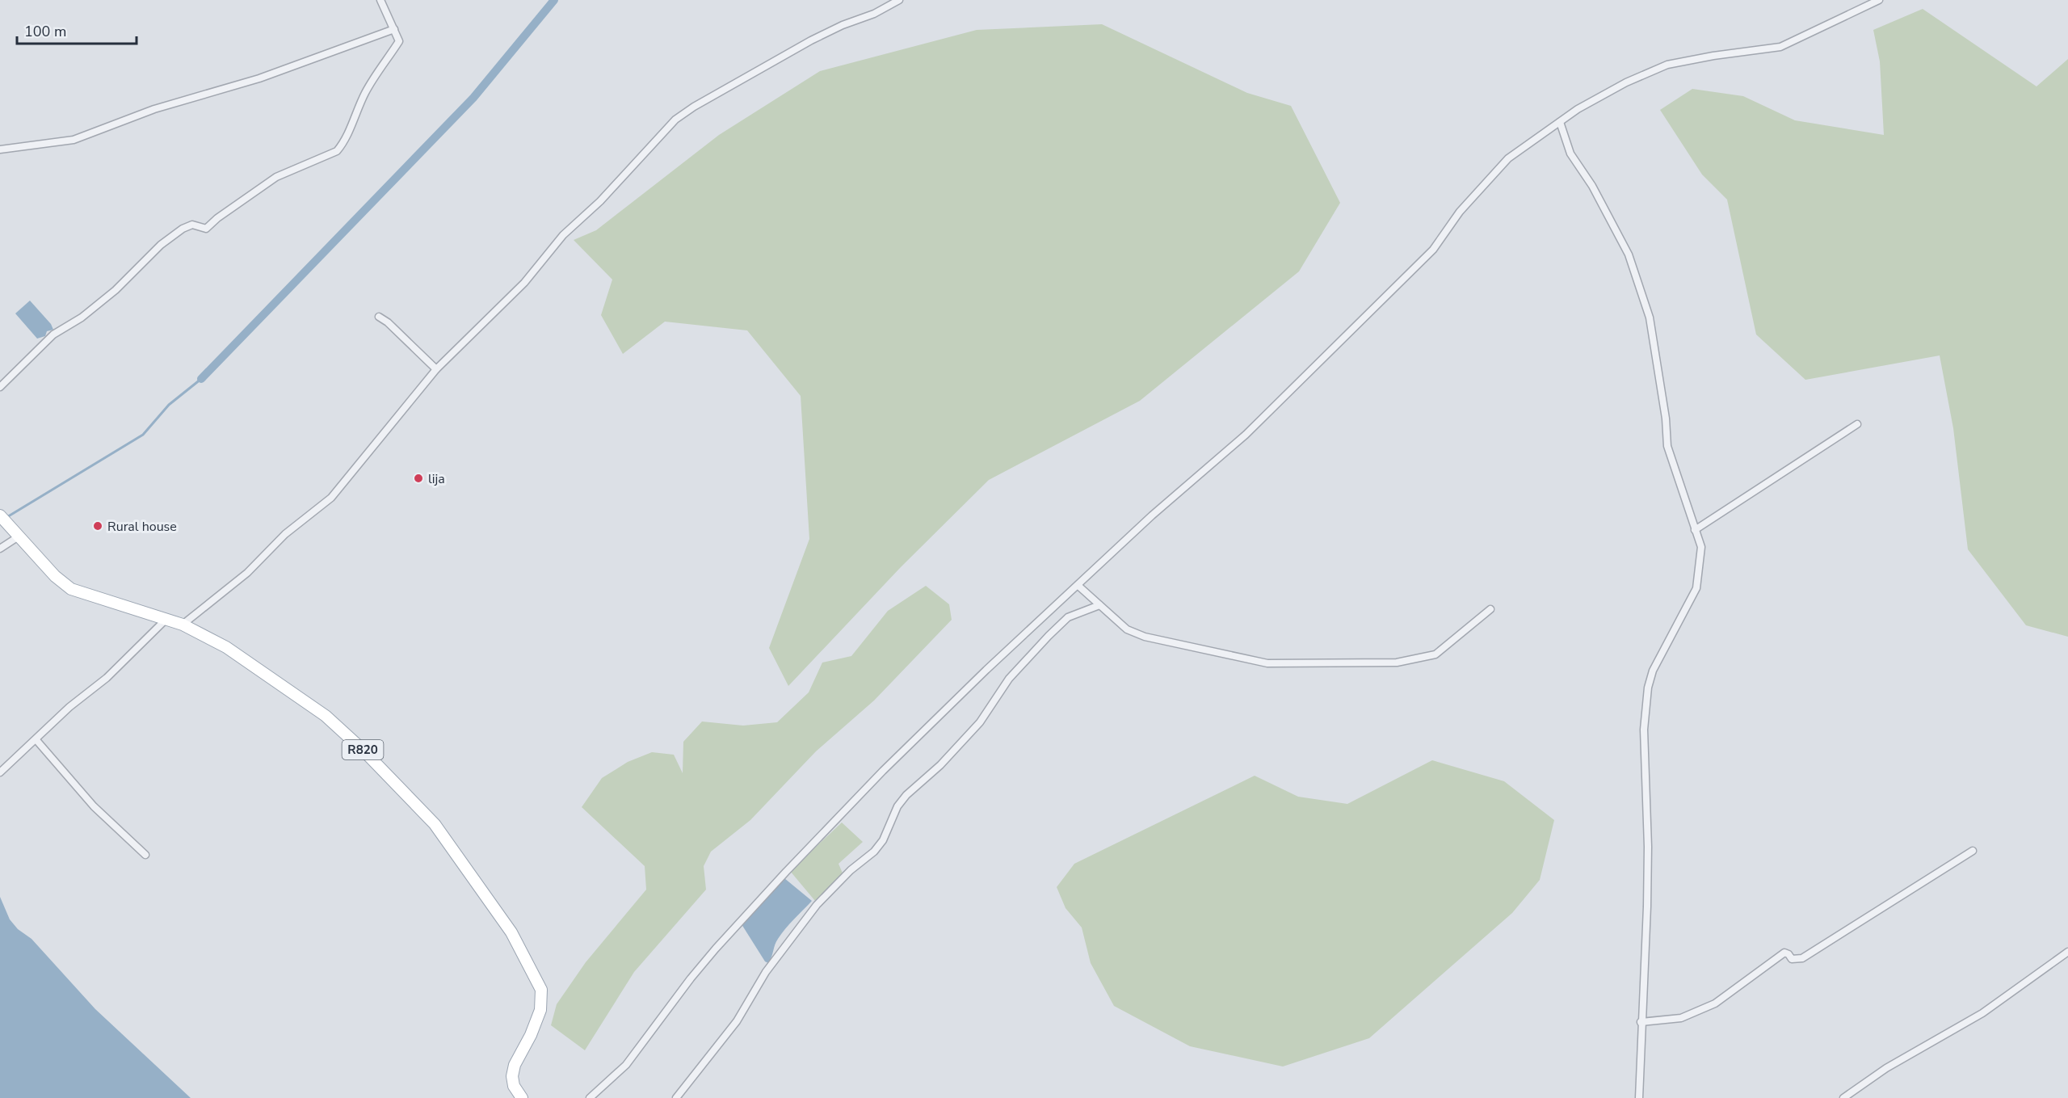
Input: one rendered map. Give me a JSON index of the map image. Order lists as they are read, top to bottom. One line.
{"streets":{"main road":["R820"]},"places":["lija","Rural house"],"scale_bar":"100 m"}
